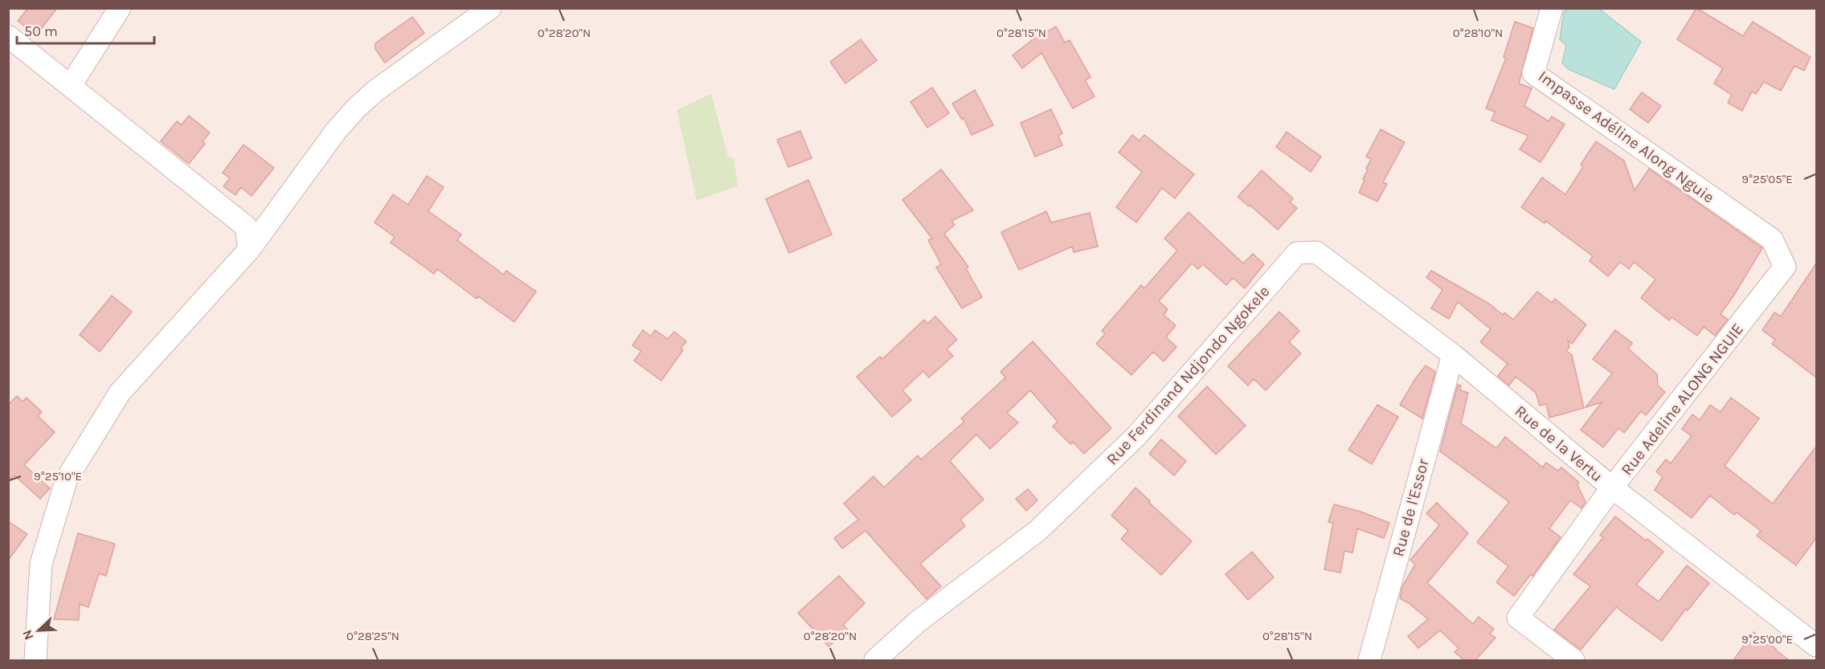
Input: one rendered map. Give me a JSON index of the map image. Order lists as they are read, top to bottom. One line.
{"streets":{"street":["Impasse Adéline Along Nguie","Rue Ferdinand Ndjondo Ngokele","Rue Adeline ALONG NGUIE","Rue de la Vertu","Rue de l'Essor"]},"crossings":[["Impasse Adéline Along Nguie","Rue Adeline ALONG NGUIE"],["Rue Ferdinand Ndjondo Ngokele","Rue de la Vertu"],["Rue Adeline ALONG NGUIE","Rue de la Vertu"],["Rue de la Vertu","Rue de l'Essor"]],"scale_bar":"50 m","north":"bottom left","coordinates":["0°28'20\"N","0°28'15\"N","0°28'10\"N","9°25'05\"E","9°25'10\"E","0°28'25\"N","9°25'00\"E"]}
